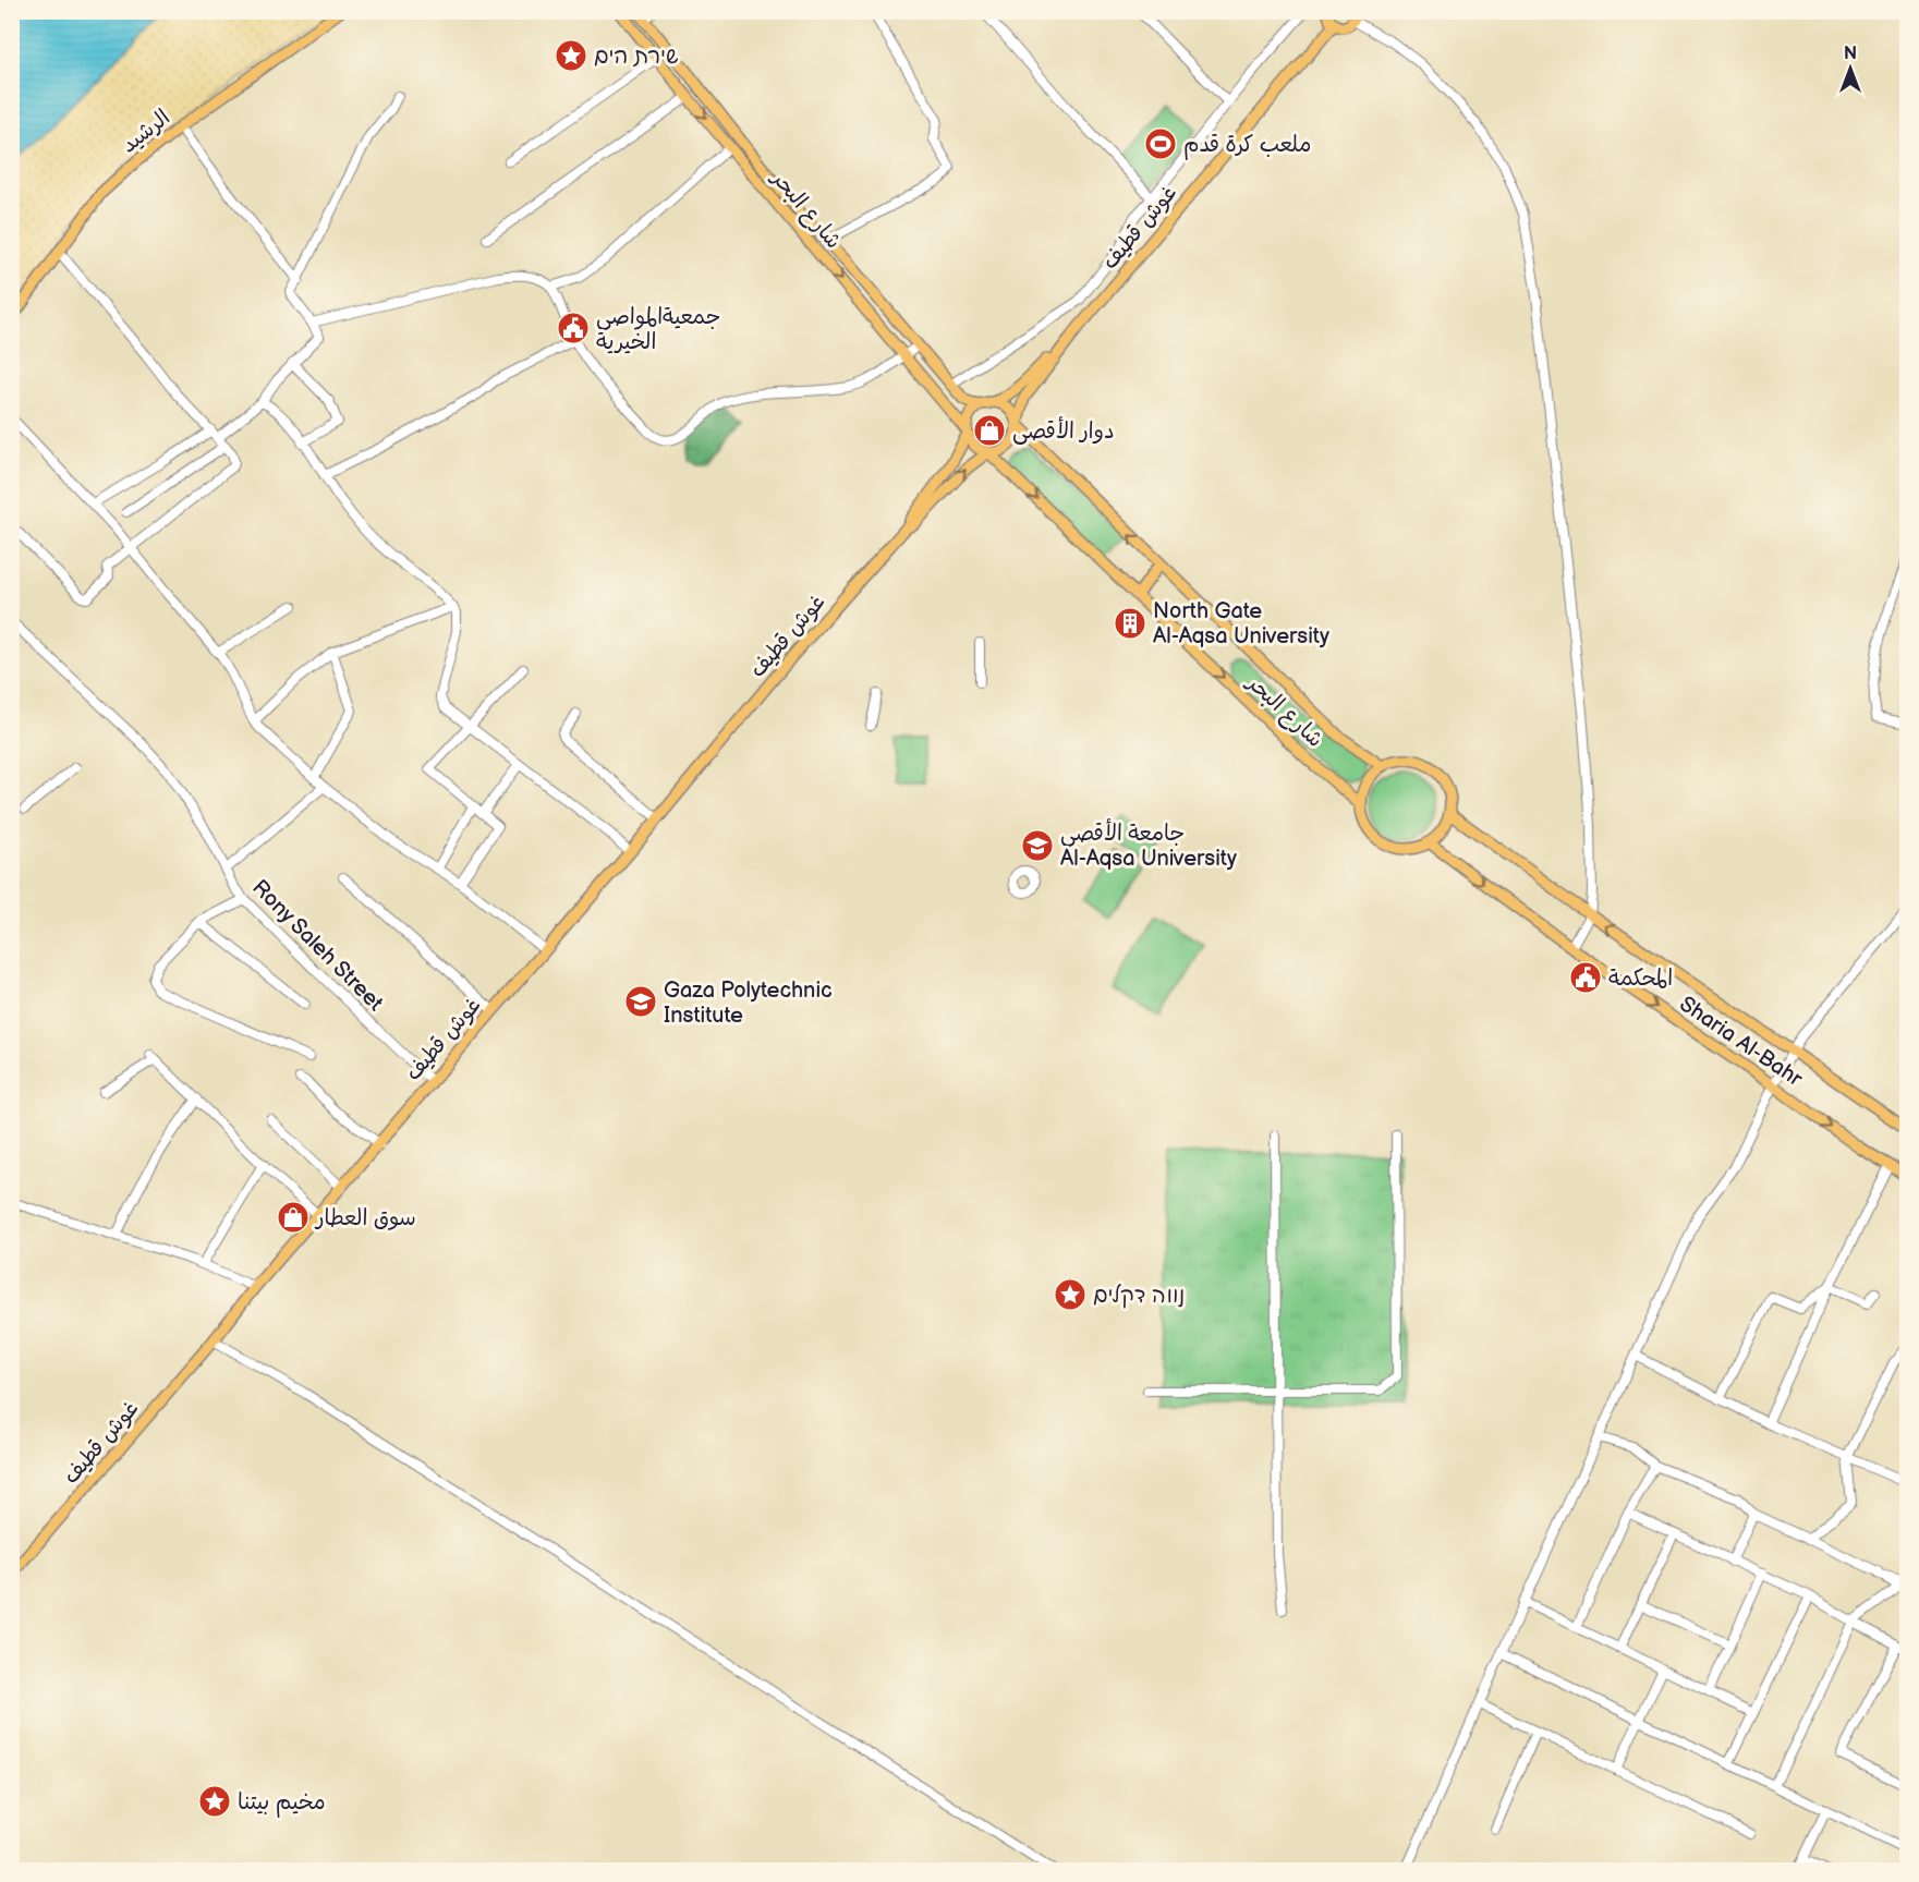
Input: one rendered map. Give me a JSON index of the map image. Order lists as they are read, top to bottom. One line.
{"streets":{"main road":["الرشيد","شارع البحر","غوش قطيف","Sharia Al-Bahr"],"street":["Rony Saleh Street"]},"crossings":[["شارع البحر","غوش قطيف"],["شارع البحر","Sharia Al-Bahr"],["غوش قطيف","Rony Saleh Street"]],"places":{"place":["שירת הים","נווה דקלים","مخيم بيتنا"],"sports":["ملعب كرة قدم"],"public building":["جمعيةالمواصي الخيرية","المحكمة"],"shop":["دوار الأقصى","سوق العطار"],"building":["North Gate Al-Aqsa University"],"school or university":["جامعة الأقصى Al-Aqsa University","Gaza Polytechnic Institute"]},"north":"top"}
